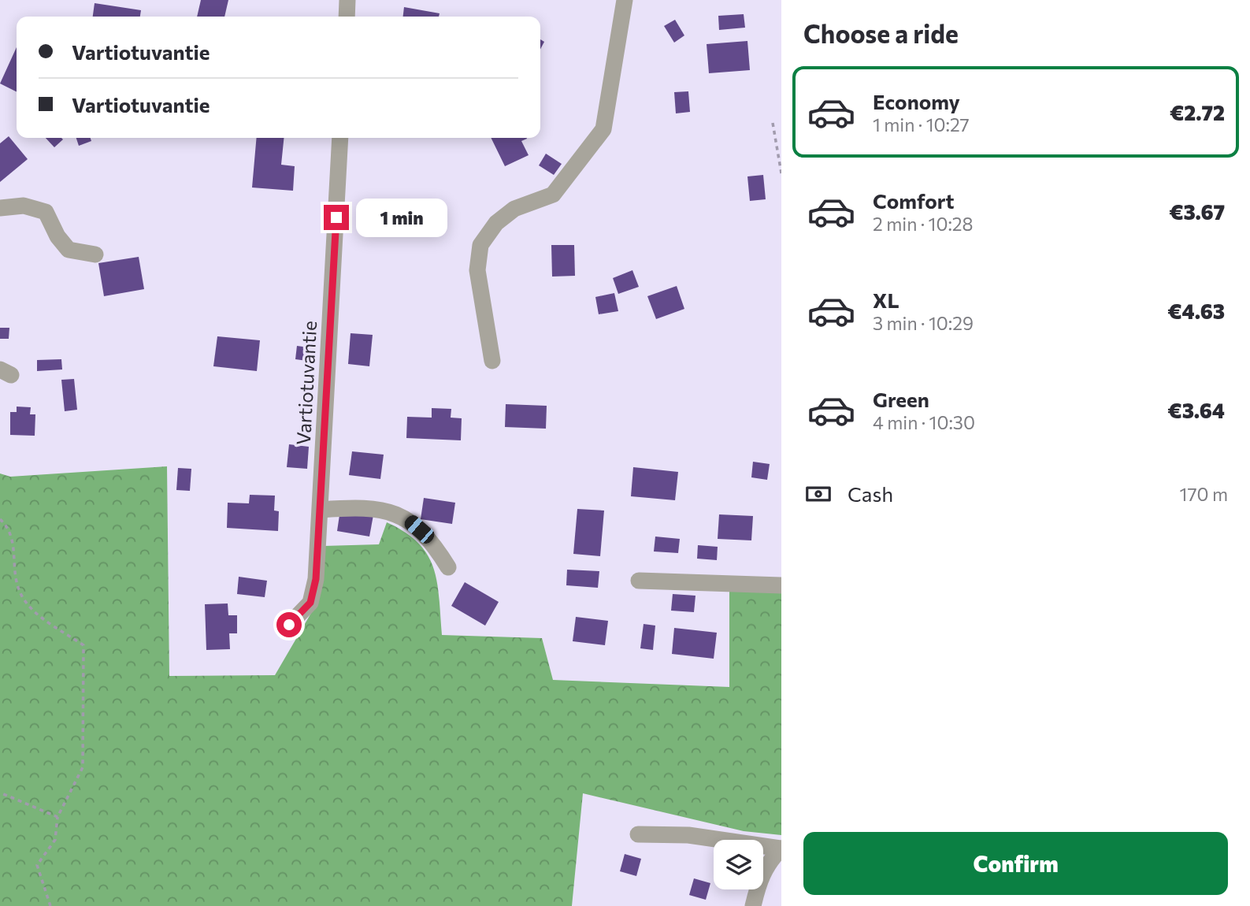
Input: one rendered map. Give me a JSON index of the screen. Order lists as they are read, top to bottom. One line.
{"streets":{"street":["Vartiotuvantie"]},"page":{"heading":"Choose a ride","banner":["Vartiotuvantie","Vartiotuvantie"],"list":[{"name":"Economy","note":"1 min · 10:27","value":"€2.72"},{"name":"Comfort","note":"2 min · 10:28","value":"€3.67"},{"name":"XL","note":"3 min · 10:29","value":"€4.63"},{"name":"Green","note":"4 min · 10:30","value":"€3.64"}],"bubble":"1 min","pay":["Cash","170 m"],"buttons":"Confirm"}}
